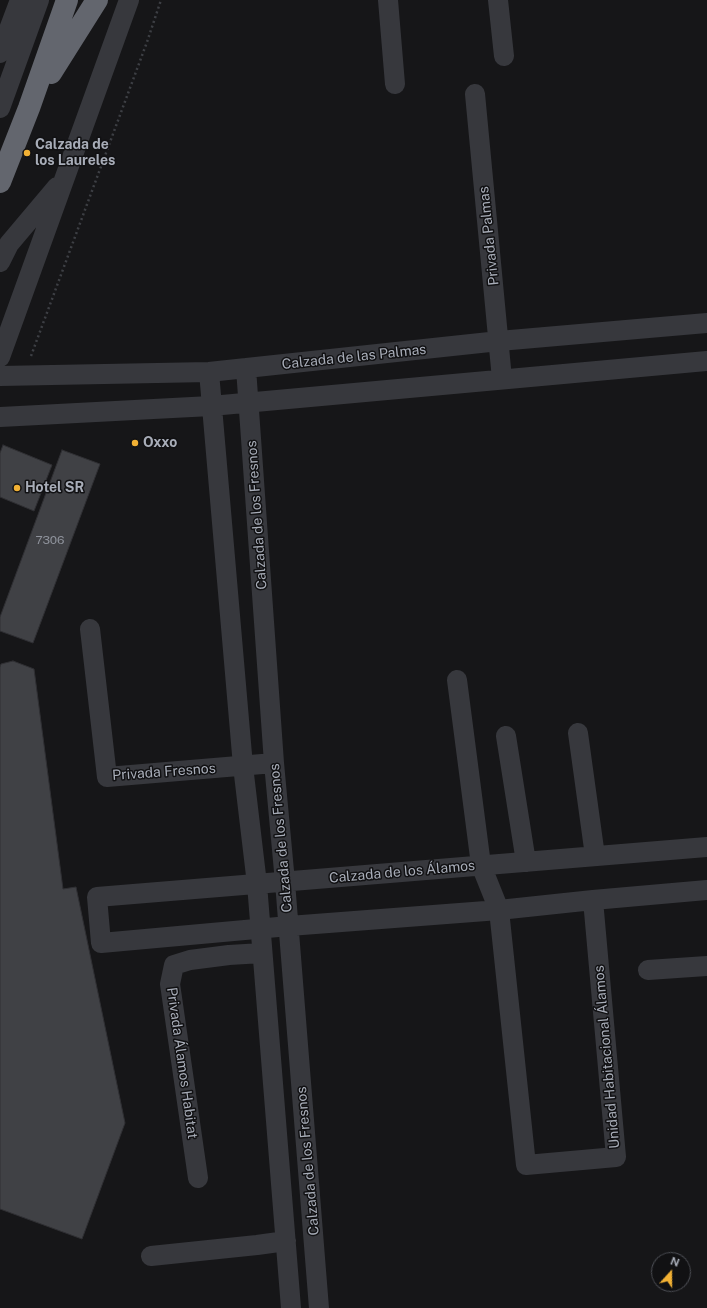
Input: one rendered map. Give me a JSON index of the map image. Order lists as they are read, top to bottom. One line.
{"streets":{"street":["Privada Palmas","Calzada de las Palmas","Calzada de los Fresnos","Privada Fresnos","Calzada de los Álamos","Unidad Habitacional Álamos","Privada Álamos Habitat"]},"crossings":[["Privada Palmas","Calzada de las Palmas"],["Calzada de las Palmas","Calzada de los Fresnos"],["Calzada de los Fresnos","Privada Fresnos"],["Calzada de los Fresnos","Calzada de los Álamos"],["Calzada de los Fresnos","Privada Álamos Habitat"]],"places":["Calzada de los Laureles","Oxxo","Hotel SR"],"house_numbers":["7306"],"north":"top"}
